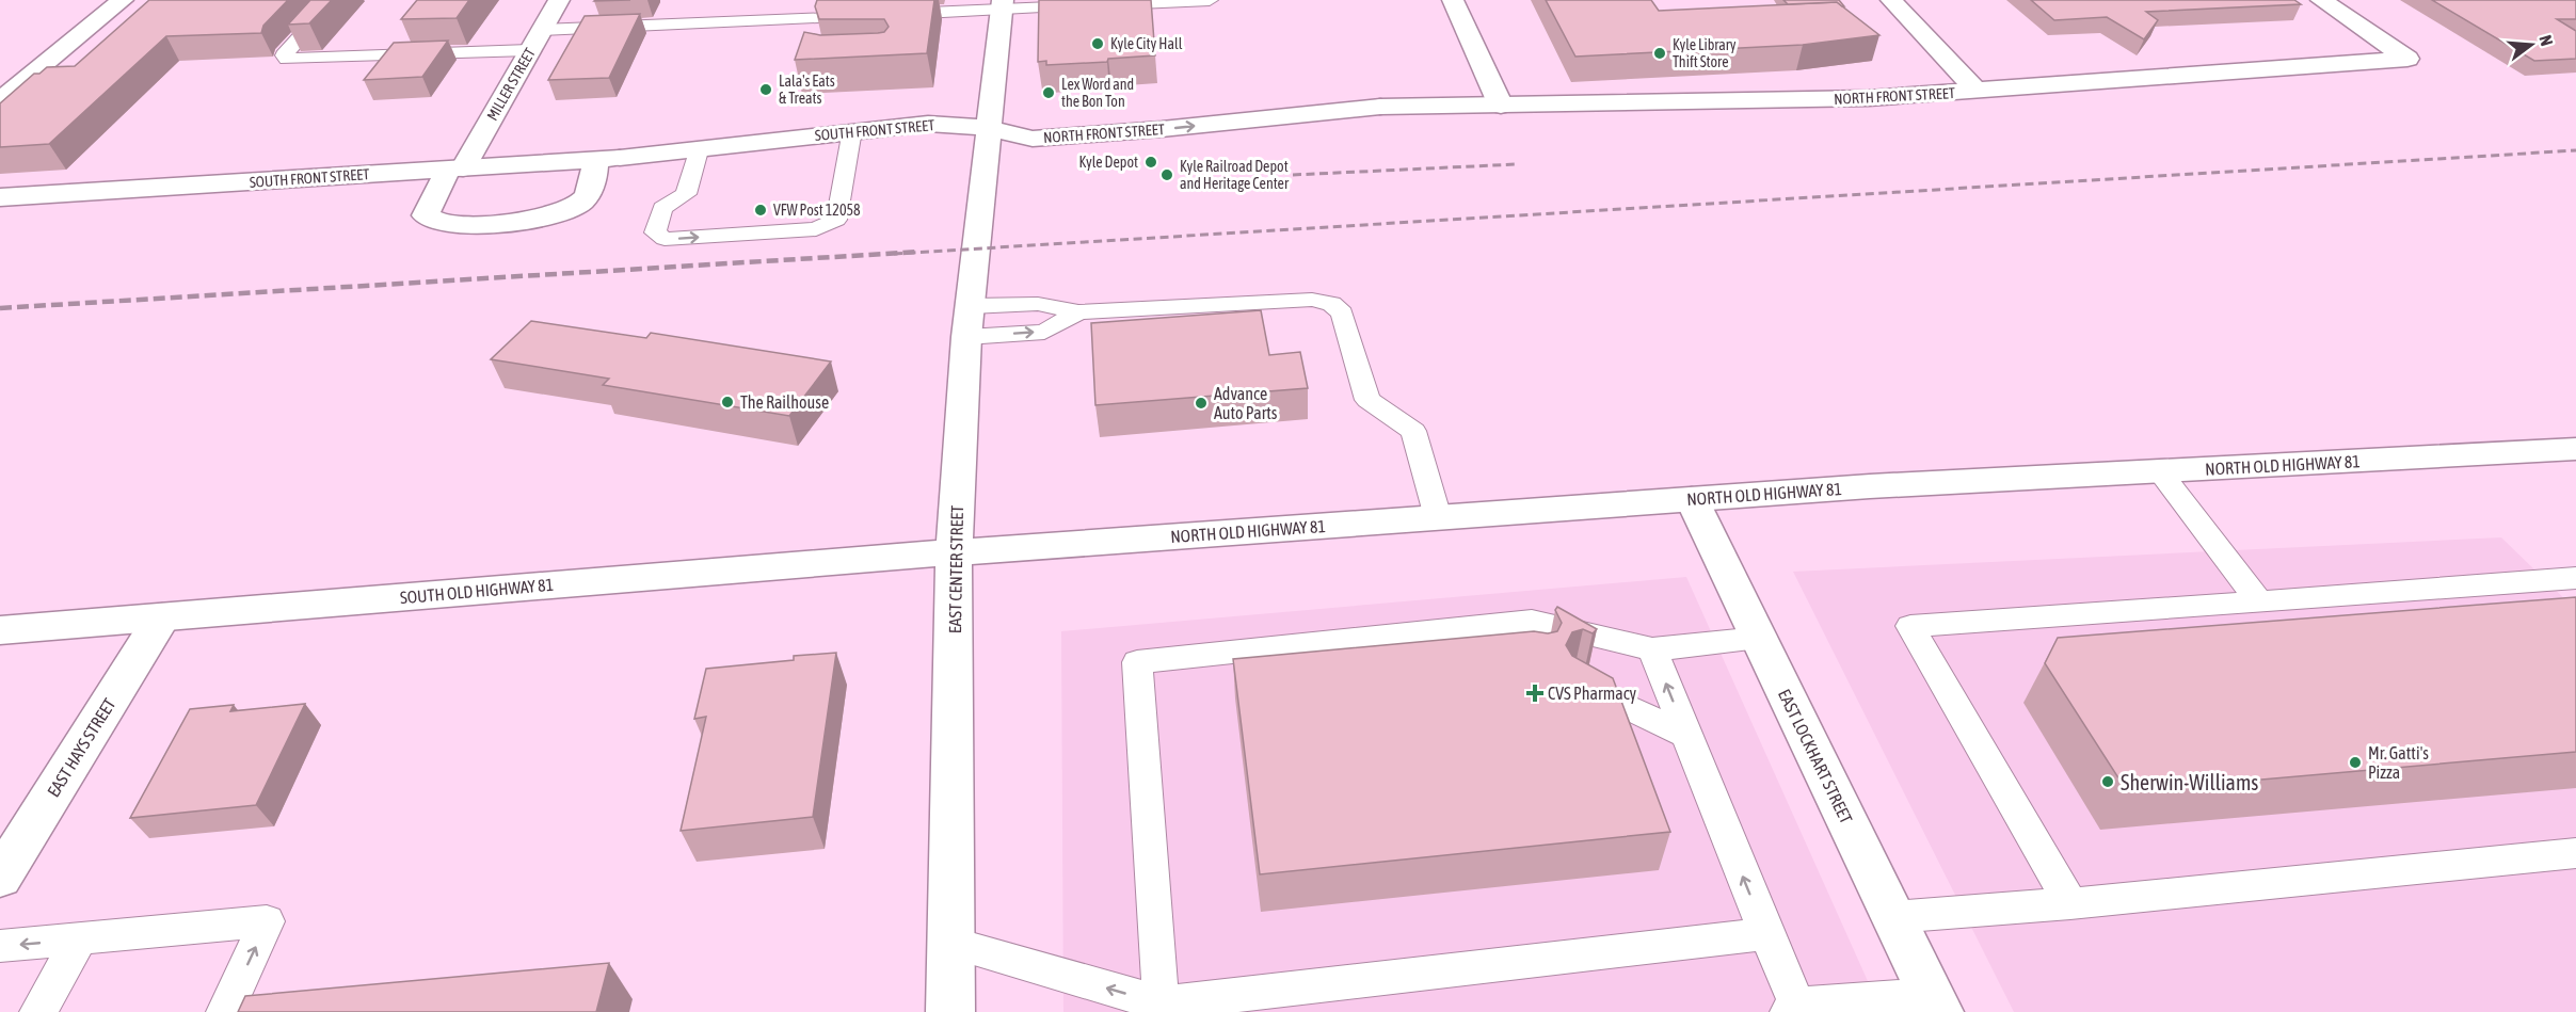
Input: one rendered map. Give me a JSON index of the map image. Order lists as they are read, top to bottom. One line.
{"streets":{"street":["MILLER STREET","NORTH FRONT STREET","SOUTH FRONT STREET","NORTH OLD HIGHWAY 81","EAST CENTER STREET","SOUTH OLD HIGHWAY 81","EAST HAYS STREET","EAST LOCKHART STREET"]},"crossings":[["MILLER STREET","SOUTH FRONT STREET"],["NORTH FRONT STREET","SOUTH FRONT STREET"],["NORTH FRONT STREET","EAST CENTER STREET"],["SOUTH FRONT STREET","EAST CENTER STREET"],["NORTH OLD HIGHWAY 81","EAST CENTER STREET"],["NORTH OLD HIGHWAY 81","SOUTH OLD HIGHWAY 81"],["NORTH OLD HIGHWAY 81","EAST LOCKHART STREET"],["EAST CENTER STREET","SOUTH OLD HIGHWAY 81"],["SOUTH OLD HIGHWAY 81","EAST HAYS STREET"]],"places":{"other":["Kyle City Hall","Kyle Library Thift Store","Lala's Eats & Treats","Lex Word and the Bon Ton","Kyle Depot","Kyle Railroad Depot and Heritage Center","VFW Post 12058","The Railhouse","Advance Auto Parts","Mr. Gatti's Pizza","Sherwin-Williams"],"health":["CVS Pharmacy"]},"north":"right"}
